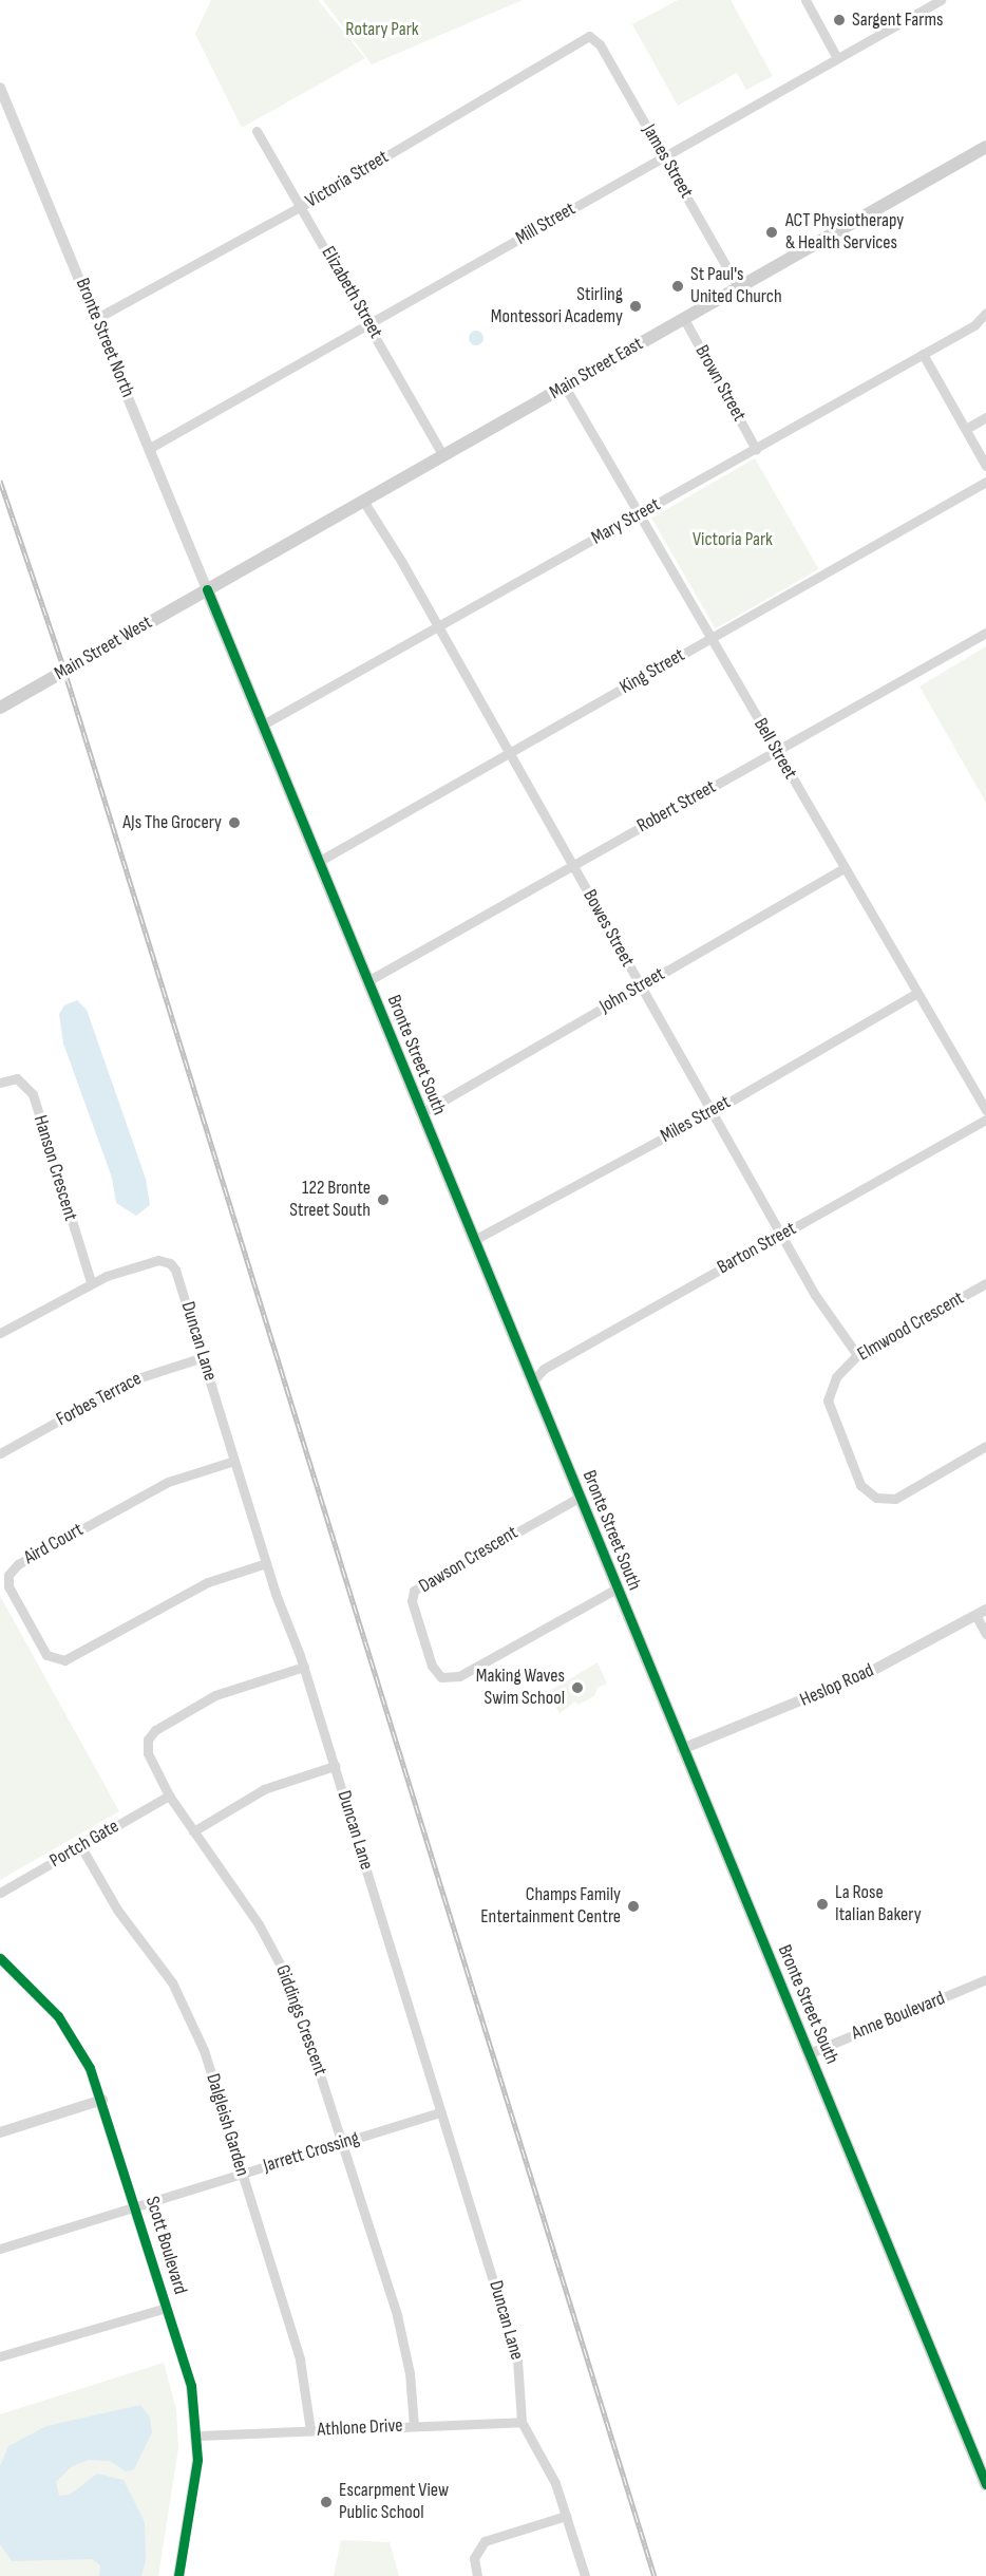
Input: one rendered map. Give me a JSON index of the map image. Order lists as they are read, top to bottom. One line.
{"streets":{"main road":["Main Street East","Main Street West","Bronte Street South"],"street":["James Street","Victoria Street","Mill Street","Elizabeth Street","Bronte Street North","Brown Street","Mary Street","King Street","Bell Street","Robert Street","Bowes Street","John Street","Miles Street","Hanson Crescent","Barton Street","Elmwood Crescent","Duncan Lane","Forbes Terrace","Aird Court","Dawson Crescent","Heslop Road","Portch Gate","Anne Boulevard","Giddings Crescent","Dalgleish Garden","Jarrett Crossing","Scott Boulevard","Athlone Drive"]},"crossings":[["James Street","Victoria Street"],["James Street","Mill Street"],["James Street","Main Street East"],["Victoria Street","Elizabeth Street"],["Victoria Street","Bronte Street North"],["Mill Street","Elizabeth Street"],["Mill Street","Bronte Street North"],["Elizabeth Street","Main Street East"],["Bronte Street North","Main Street East"],["Bronte Street North","Main Street West"],["Bronte Street North","Bronte Street South"],["Main Street East","Brown Street"],["Main Street East","Main Street West"],["Main Street East","Bell Street"],["Main Street East","Bowes Street"],["Main Street East","Bronte Street South"],["Brown Street","Mary Street"],["Mary Street","Bell Street"],["Mary Street","Bowes Street"],["Mary Street","Bronte Street South"],["Main Street West","Bronte Street South"],["King Street","Bell Street"],["King Street","Bowes Street"],["King Street","Bronte Street South"],["Bell Street","Robert Street"],["Bell Street","John Street"],["Bell Street","Miles Street"],["Robert Street","Bowes Street"],["Robert Street","Bronte Street South"],["Bowes Street","John Street"],["Bowes Street","Miles Street"],["Bowes Street","Barton Street"],["Bowes Street","Elmwood Crescent"],["John Street","Bronte Street South"],["Bronte Street South","Miles Street"],["Bronte Street South","Barton Street"],["Bronte Street South","Dawson Crescent"],["Bronte Street South","Heslop Road"],["Bronte Street South","Anne Boulevard"],["Hanson Crescent","Duncan Lane"],["Duncan Lane","Forbes Terrace"],["Duncan Lane","Aird Court"],["Duncan Lane","Giddings Crescent"],["Duncan Lane","Jarrett Crossing"],["Duncan Lane","Athlone Drive"],["Portch Gate","Giddings Crescent"],["Portch Gate","Dalgleish Garden"],["Giddings Crescent","Jarrett Crossing"],["Giddings Crescent","Athlone Drive"],["Dalgleish Garden","Jarrett Crossing"],["Dalgleish Garden","Athlone Drive"],["Jarrett Crossing","Scott Boulevard"],["Scott Boulevard","Athlone Drive"]],"parks":["Rotary Park","Victoria Park"],"places":["Sargent Farms","ACT Physiotherapy & Health Services","St Paul's United Church","Stirling Montessori Academy","AJs The Grocery","122 Bronte Street South","Making Waves Swim School","La Rose Italian Bakery","Champs Family Entertainment Centre","Escarpment View Public School"]}
